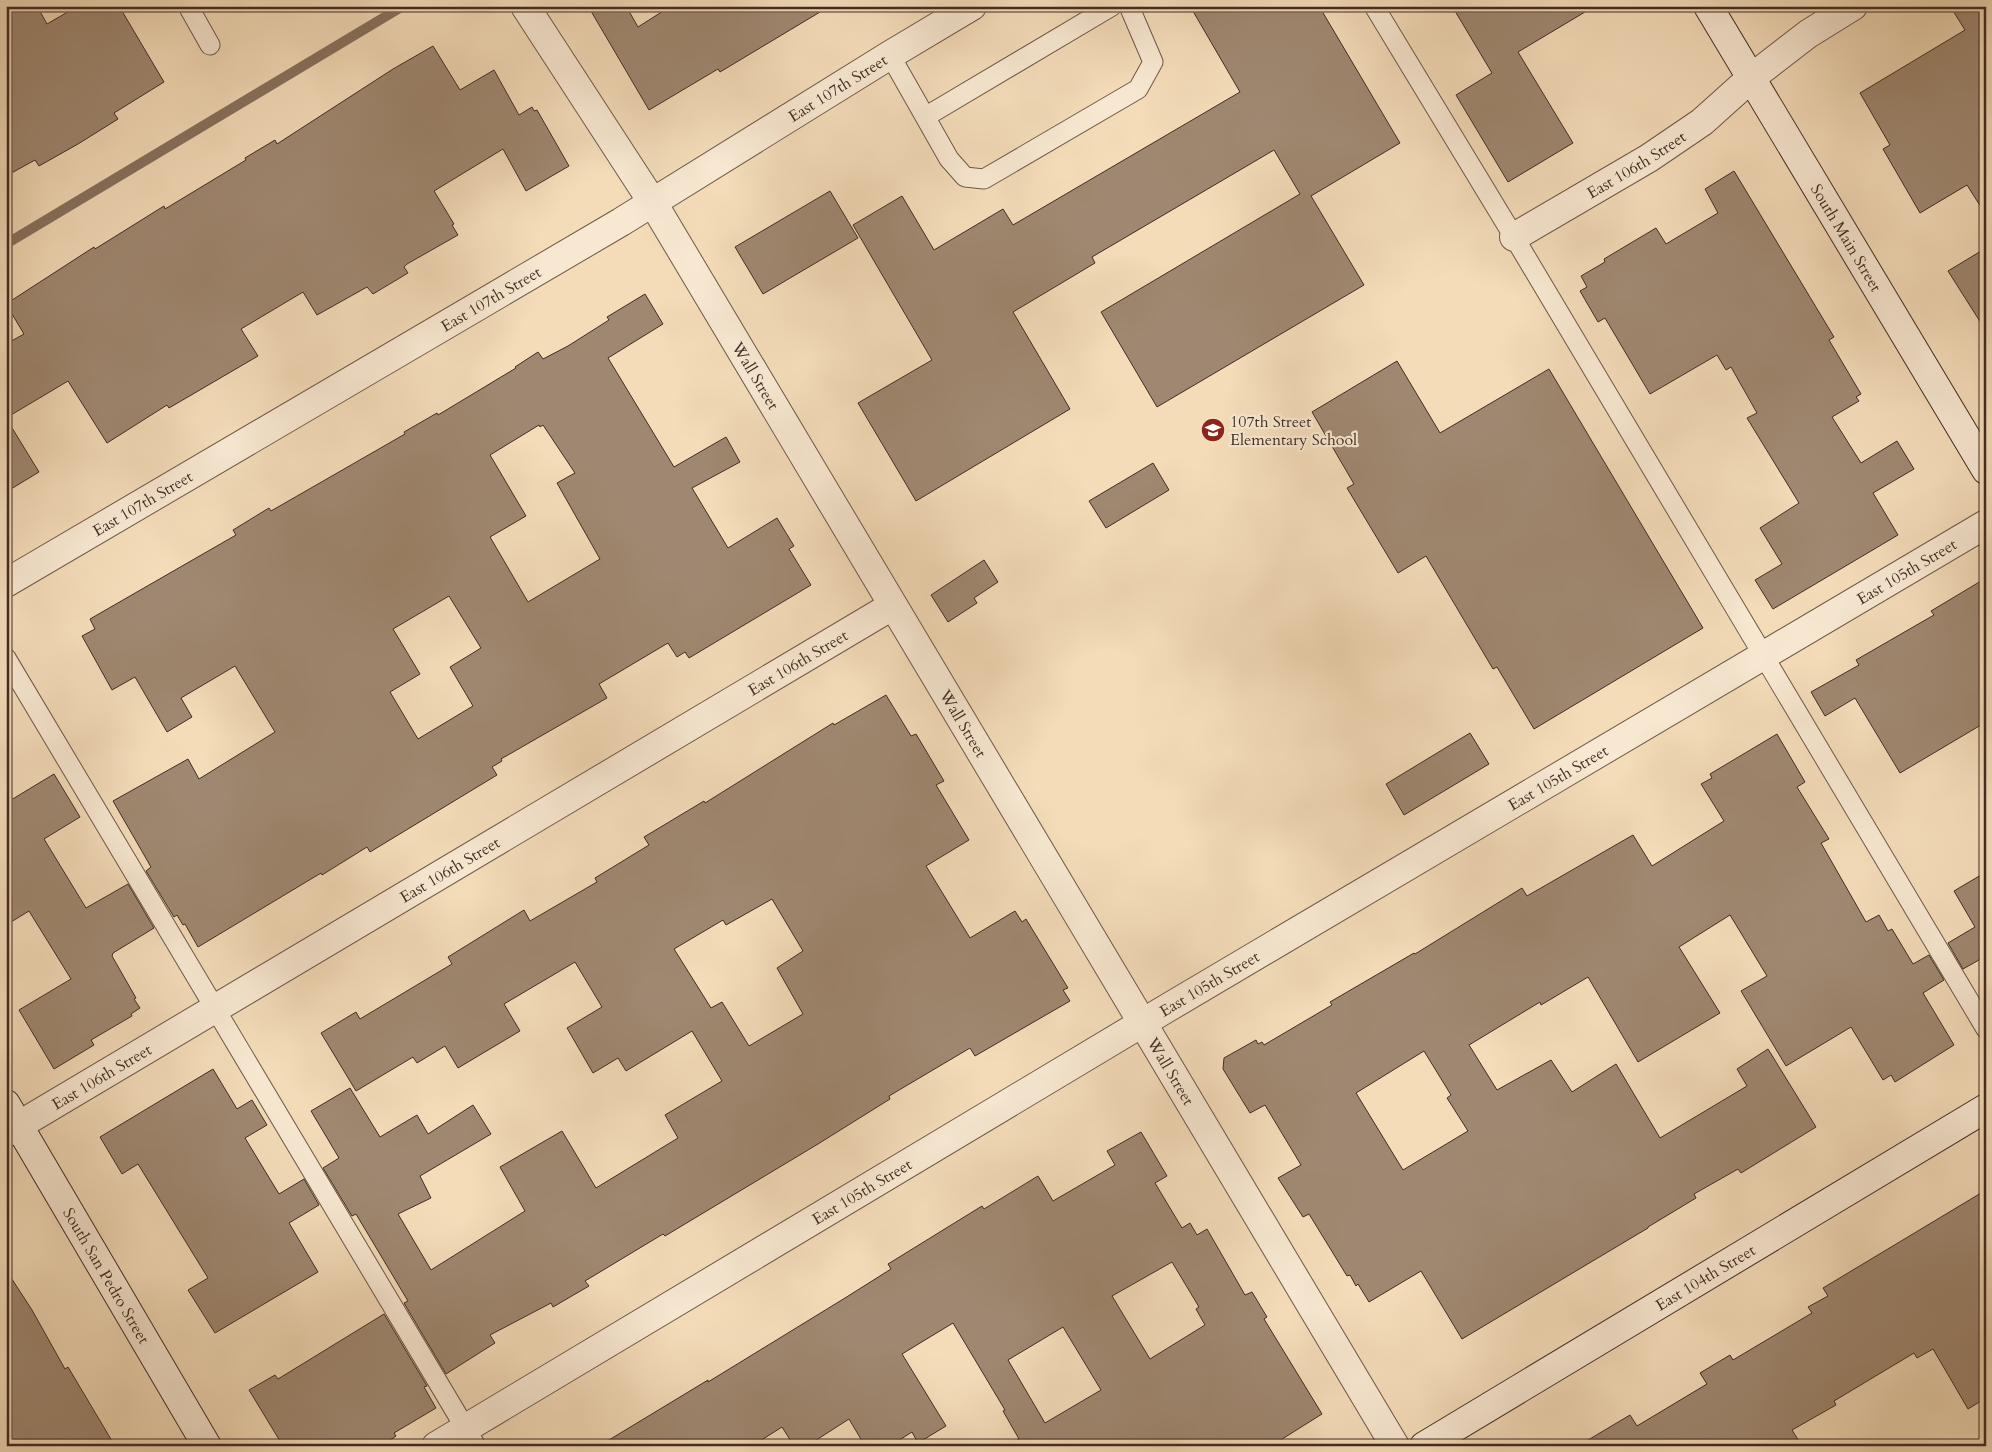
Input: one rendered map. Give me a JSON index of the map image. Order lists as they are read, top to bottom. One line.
{"streets":{"street":["East 107th Street","East 106th Street","South Main Street","Wall Street","East 105th Street","South San Pedro Street","East 104th Street"]},"crossings":[["East 107th Street","Wall Street"],["East 106th Street","South Main Street"],["East 106th Street","Wall Street"],["East 106th Street","South San Pedro Street"],["Wall Street","East 105th Street"]],"places":{"school or university":["107th Street Elementary School"]}}
